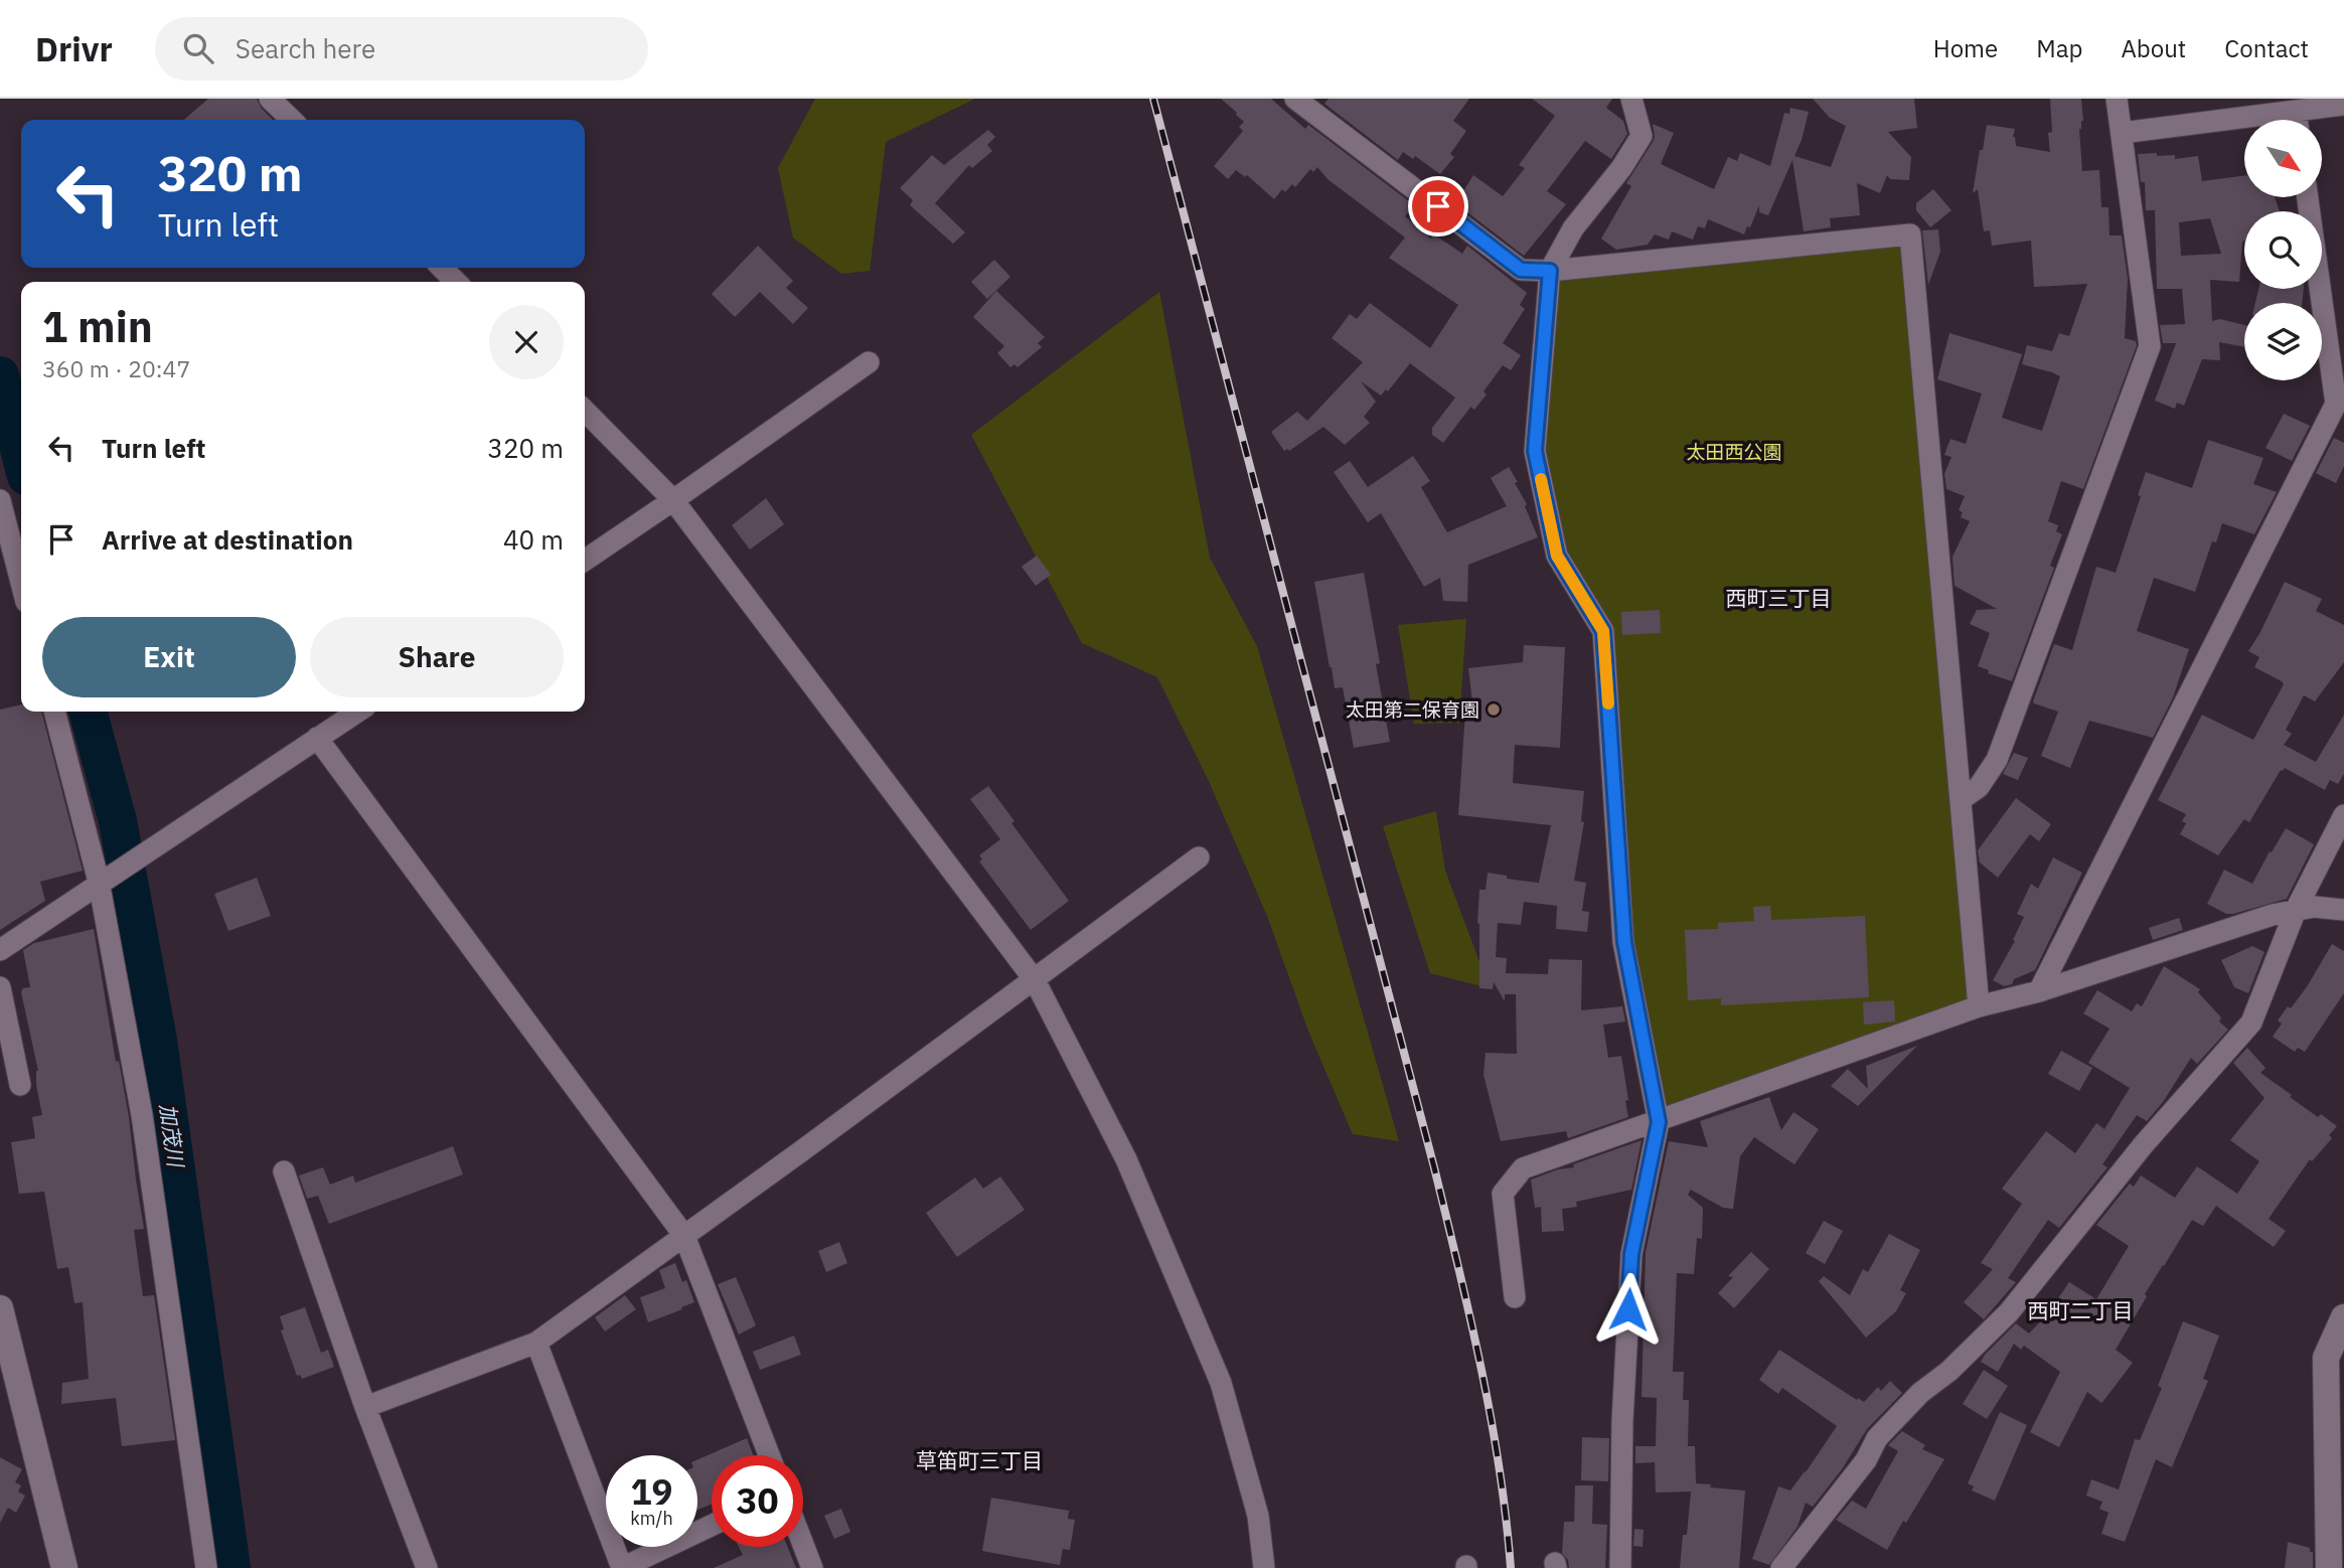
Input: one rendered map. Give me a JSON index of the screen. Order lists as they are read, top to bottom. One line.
{"districts":["西町三丁目","西町二丁目","草笛町三丁目"],"water":["加茂川"],"parks":["太田西公園"],"places":["太田第二保育園"],"north":"bottom right","page":{"header":"Drivr","search":"Search here","nav":["Home","Map","About","Contact"],"turn":["320 m","Turn left"],"heading":["1 min","360 m · 20:47"],"list":[{"name":"Turn left","value":"320 m"},{"name":"Arrive at destination","value":"40 m"}],"buttons":["Exit","Share"],"speed":"19 km/h","limit":"30"}}
